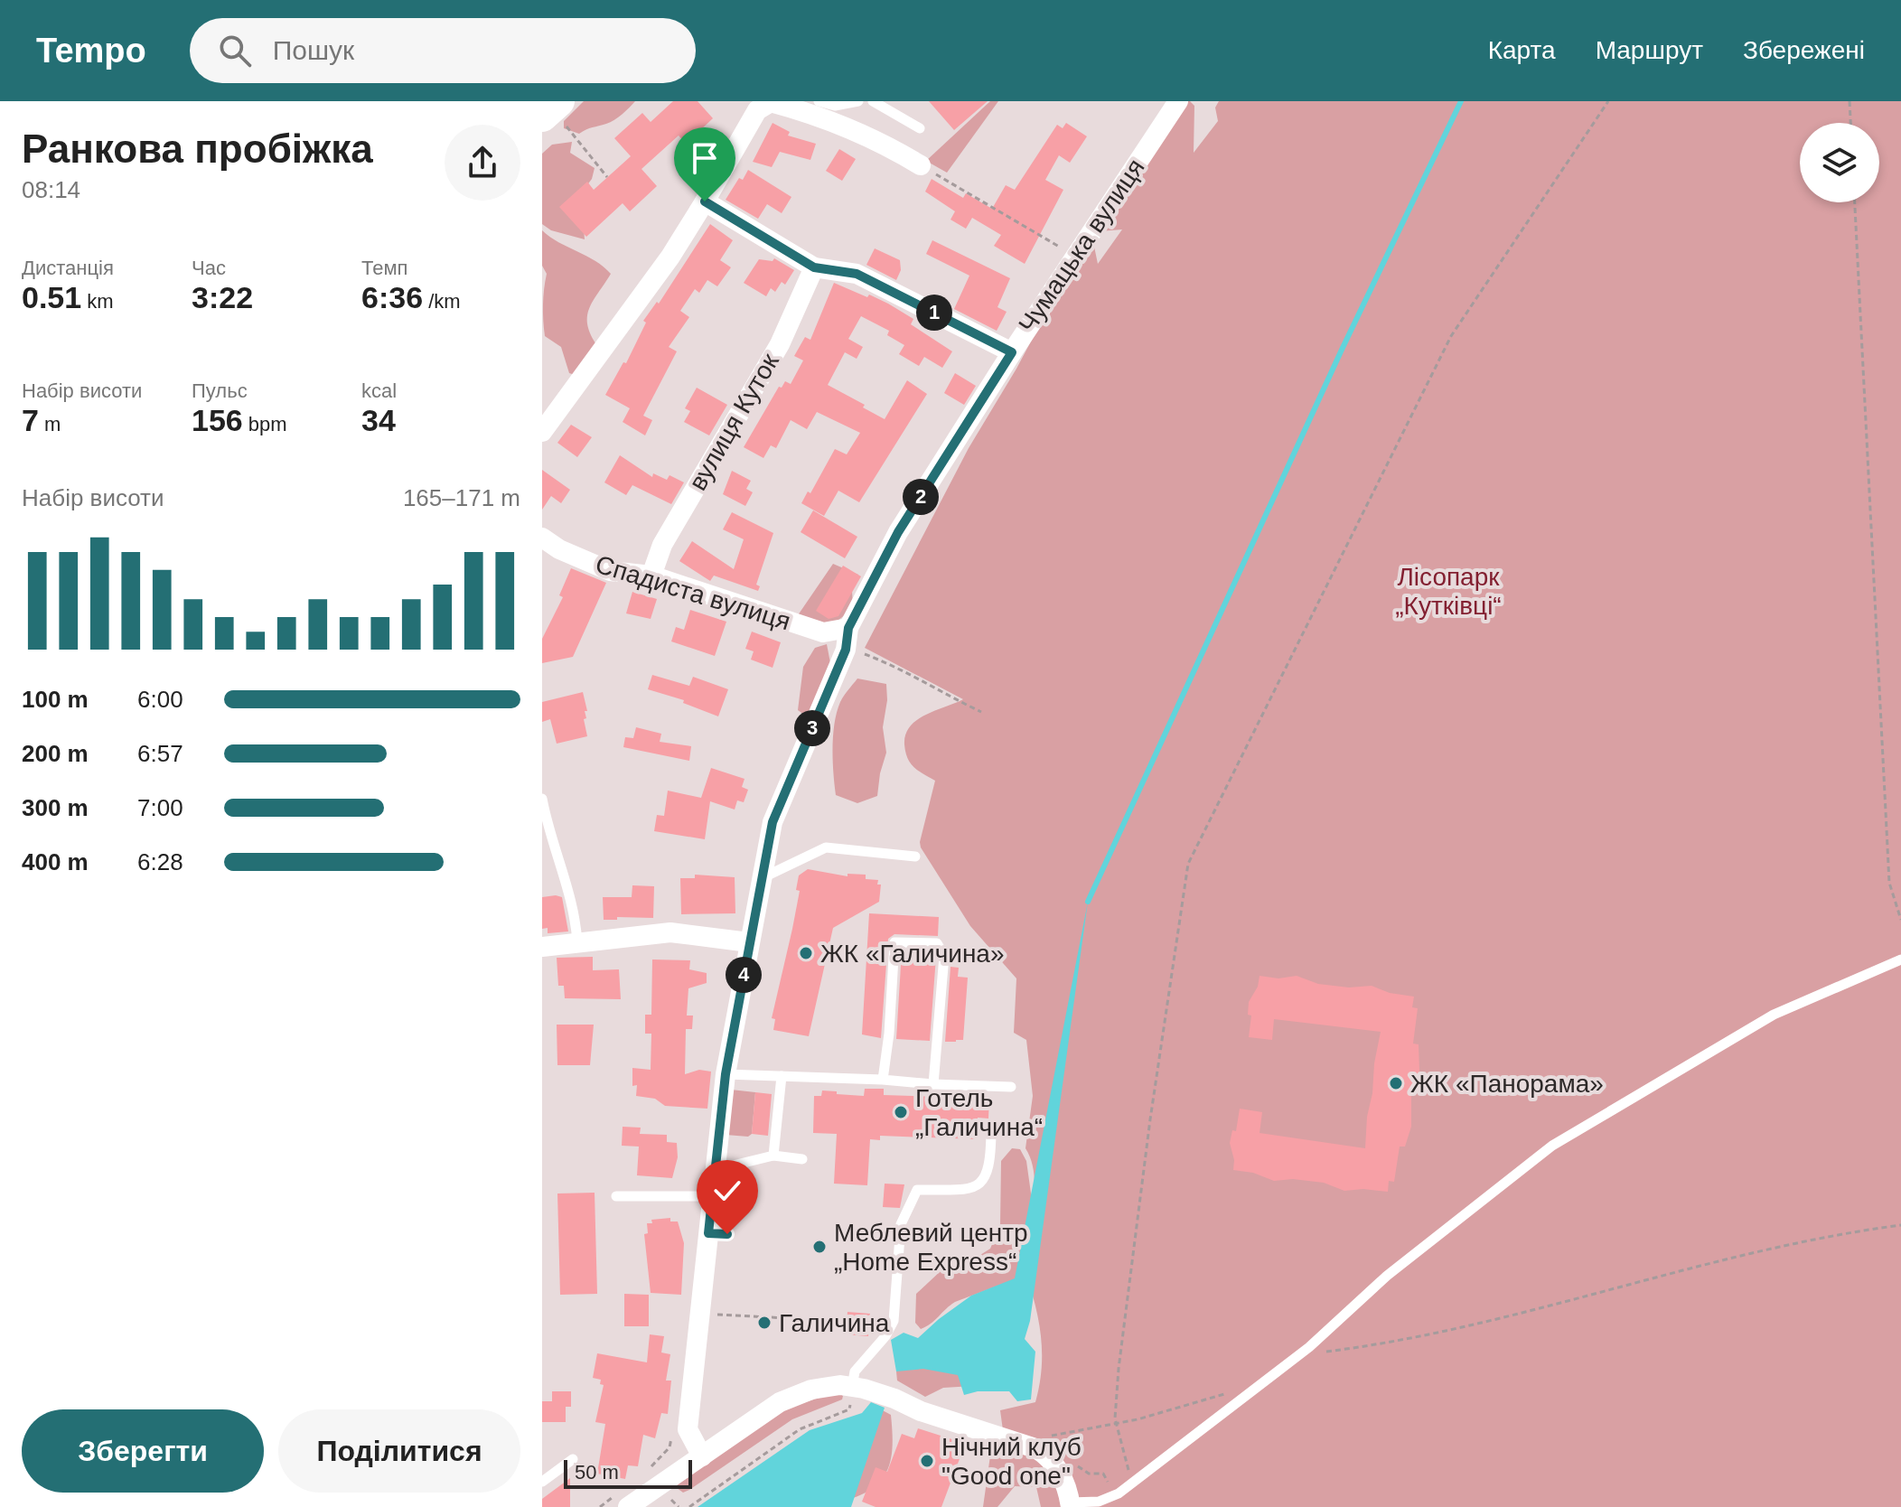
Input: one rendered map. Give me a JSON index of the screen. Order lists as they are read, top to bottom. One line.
{"streets":{"street":["Чумацька вулиця","вулиця Куток","Спадиста вулиця"]},"crossings":[["Чумацька вулиця","Спадиста вулиця"],["вулиця Куток","Спадиста вулиця"]],"parks":["Лісопарк „Кутківці“"],"places":["ЖК «Галичина»","ЖК «Панорама»","Готель „Галичина“","Меблевий центр „Home Express“","Галичина","Нічний клуб \"Good one\""],"scale_bar":"50 m","page":{"header":"Tempo","search":"Пошук","nav":["Карта","Маршрут","Збережені"],"heading":["Ранкова пробіжка","08:14"],"stats":[["Дистанція","0.51 km"],["Час","3:22"],["Темп","6:36 /km"],["Набір висоти","7 m"],["Пульс","156 bpm"],["kcal","34"]],"pins":["1","2","3","4"],"chart":["Набір висоти","165–171 m"],"list":[{"name":"100 m","note":"6:00"},{"name":"200 m","note":"6:57"},{"name":"300 m","note":"7:00"},{"name":"400 m","note":"6:28"}],"buttons":["Зберегти","Поділитися"],"scale":"50 m"}}
